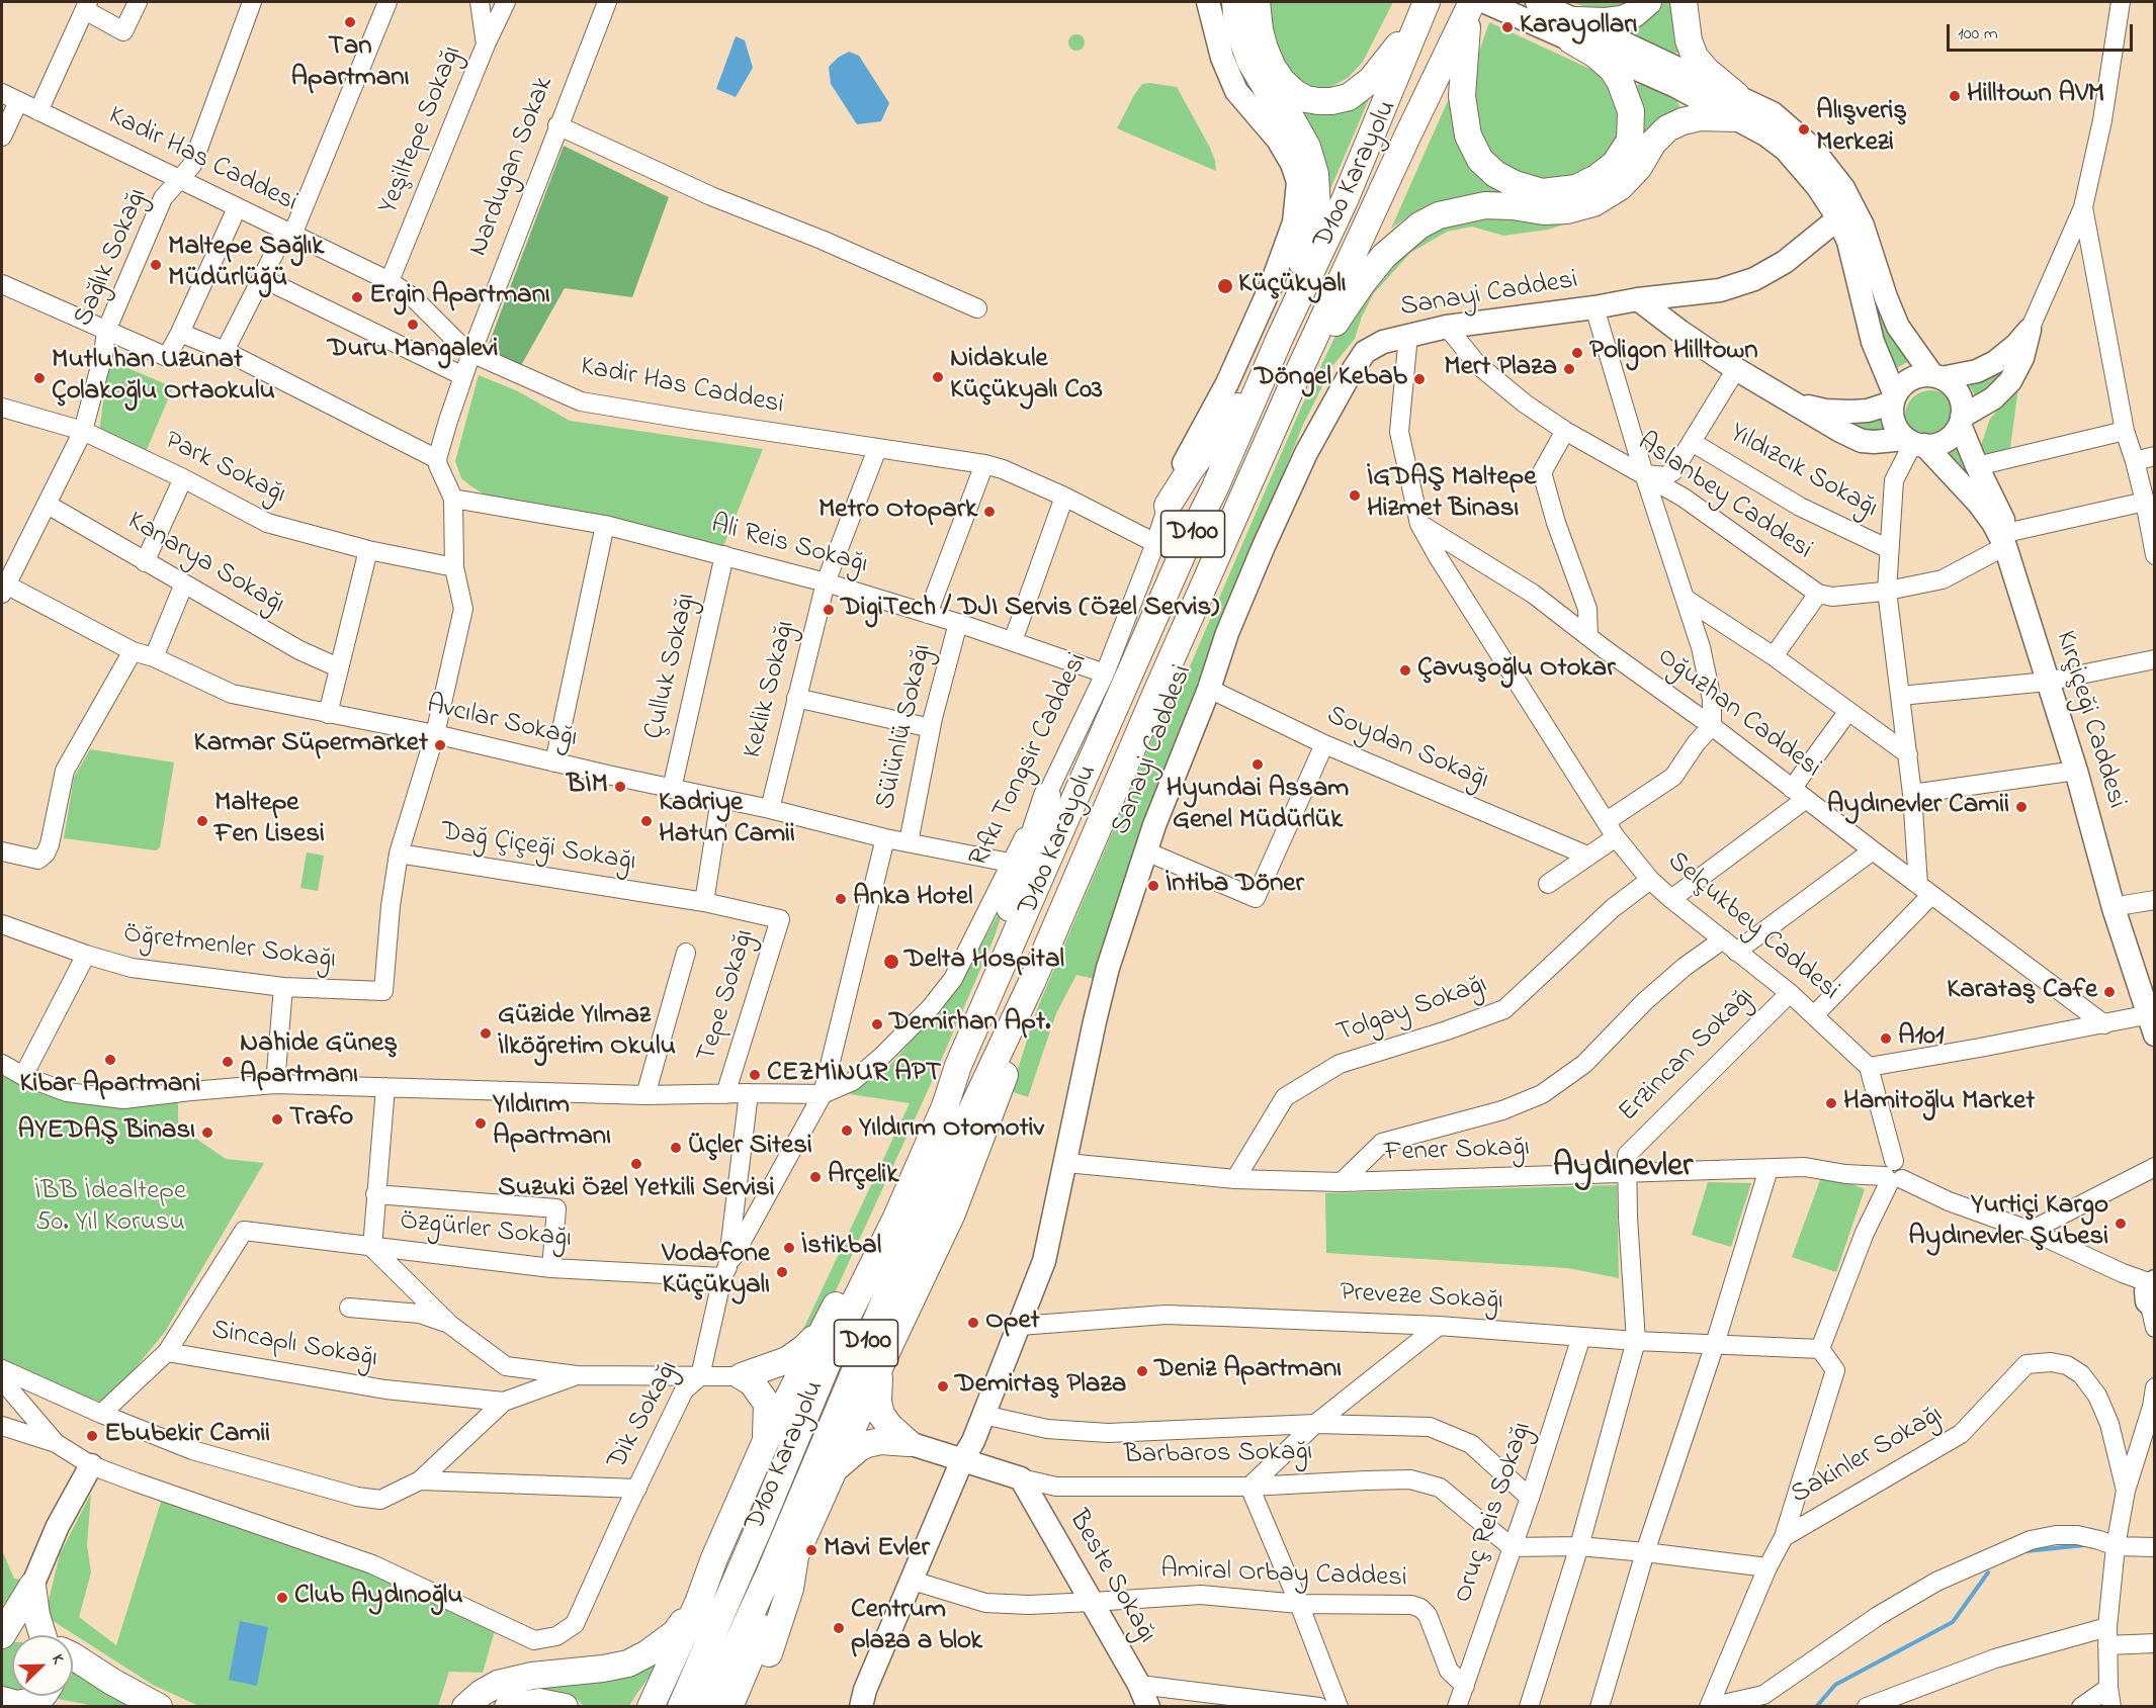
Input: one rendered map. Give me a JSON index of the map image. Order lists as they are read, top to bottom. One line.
{"streets":{"highway":["D100 Karayolu","D100"],"main road":["Sanayi Caddesi","Kırçiçeği Caddesi","Barbaros Sokağı","Beste Sokağı"],"street":["Yeşiltepe Sokağı","Kadir Has Caddesi","Nardugan Sokak","Sağlık Sokağı","Park Sokağı","Yıldızcık Sokağı","Aslanbey Caddesi","Ali Reis Sokağı","Kanarya Sokağı","Çulluk Sokağı","Keklik Sokağı","Oğuzhan Caddesi","Avcılar Sokağı","Sülünlü Sokağı","Soydan Sokağı","Rıfkı Tongsir Caddesi","Dağ Çiçeği Sokağı","Selçukbey Caddesi","Öğretmenler Sokağı","Tepe Sokağı","Tolgay Sokağı","Erzincan Sokağı","Fener Sokağı","Özgürler Sokağı","Preveze Sokağı","Sincaplı Sokağı","Dik Sokağı","Sakinler Sokağı","Oruç Reis Sokağı","Amiral Orbay Caddesi"]},"crossings":[["Yeşiltepe Sokağı","Kadir Has Caddesi"],["Kadir Has Caddesi","Nardugan Sokak"],["Kadir Has Caddesi","Sağlık Sokağı"],["Kadir Has Caddesi","Keklik Sokağı"],["Kadir Has Caddesi","Rıfkı Tongsir Caddesi"],["Sağlık Sokağı","Park Sokağı"],["Sağlık Sokağı","Kanarya Sokağı"],["Sağlık Sokağı","Avcılar Sokağı"],["Sanayi Caddesi","Aslanbey Caddesi"],["Sanayi Caddesi","Soydan Sokağı"],["Sanayi Caddesi","Selçukbey Caddesi"],["Sanayi Caddesi","Fener Sokağı"],["Sanayi Caddesi","Preveze Sokağı"],["Sanayi Caddesi","Barbaros Sokağı"],["Sanayi Caddesi","Amiral Orbay Caddesi"],["Aslanbey Caddesi","Kırçiçeği Caddesi"],["Ali Reis Sokağı","Çulluk Sokağı"],["Ali Reis Sokağı","Keklik Sokağı"],["Ali Reis Sokağı","Sülünlü Sokağı"],["Ali Reis Sokağı","Rıfkı Tongsir Caddesi"],["Çulluk Sokağı","Avcılar Sokağı"],["Keklik Sokağı","Avcılar Sokağı"],["Oğuzhan Caddesi","Selçukbey Caddesi"],["Avcılar Sokağı","Sülünlü Sokağı"],["Avcılar Sokağı","Rıfkı Tongsir Caddesi"],["Rıfkı Tongsir Caddesi","Tepe Sokağı"],["Rıfkı Tongsir Caddesi","Dik Sokağı"],["Dağ Çiçeği Sokağı","Öğretmenler Sokağı"],["Dağ Çiçeği Sokağı","Tepe Sokağı"],["Selçukbey Caddesi","Tolgay Sokağı"],["Selçukbey Caddesi","Erzincan Sokağı"],["Tolgay Sokağı","Fener Sokağı"],["Erzincan Sokağı","Fener Sokağı"],["Erzincan Sokağı","Preveze Sokağı"],["Özgürler Sokağı","Sincaplı Sokağı"],["Özgürler Sokağı","Dik Sokağı"],["Preveze Sokağı","Oruç Reis Sokağı"],["Barbaros Sokağı","Oruç Reis Sokağı"],["Barbaros Sokağı","Beste Sokağı"],["Oruç Reis Sokağı","Amiral Orbay Caddesi"],["Amiral Orbay Caddesi","Beste Sokağı"]],"districts":["Aydınevler"],"parks":["İBB İdealtepe 50. Yıl Korusu"],"places":["Tan Apartmanı","Karayolları","Hilltown AVM","Alışveriş Merkezi","Maltepe Sağlık Müdürlüğü","Küçükyalı","Ergin Apartmanı","Duru Mangalevi","Poligon Hilltown","Mert Plaza","Nidakule Küçükyalı C03","Mutluhan Uzunat Çolakoğlu Ortaokulu","Döngel Kebab","İGDAŞ Maltepe Hizmet Binası","Metro Otopark","DigiTech / DJI Servis (Özel Servis)","Çavuşoğlu Otokar","Karmar Süpermarket","Hyundai Assam Genel Müdürlük","BİM","Aydınevler Camii","Maltepe Fen Lisesi","Kadriye Hatun Camii","İntiba Döner","Anka Hotel","Delta Hospital","Karataş Cafe","Demirhan Apt.","Güzide Yılmaz İlköğretim Okulu","A101","Kibar Apartmani","Nahide Güneş Apartmanı","CEZMİNUR APT","Hamitoğlu Market","Trafo","Yıldırım Apartmanı","Yıldırım Otomotiv","AYEDAŞ Binası","Üçler Sitesi","Suzuki Özel Yetkili Servisi","Arçelik","Yurtiçi Kargo Aydınevler Şubesi","İstikbal","Vodafone Küçükyalı","Opet","Deniz Apartmanı","Demirtaş Plaza","Ebubekir Camii","Mavi Evler","Club Aydınoğlu","Centrum plaza a blok"],"scale_bar":"100 m","north":"top right"}
